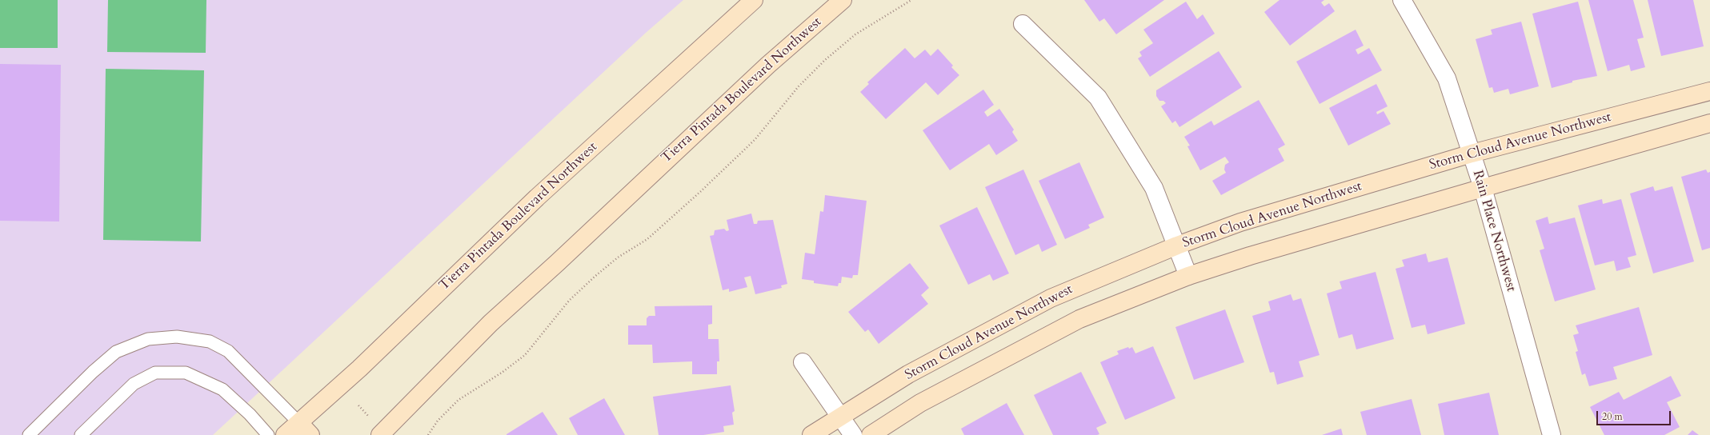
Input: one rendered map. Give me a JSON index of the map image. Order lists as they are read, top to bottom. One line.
{"streets":{"street":["Tierra Pintada Boulevard Northwest","Storm Cloud Avenue Northwest","Rain Place Northwest"]},"crossings":[["Storm Cloud Avenue Northwest","Rain Place Northwest"]],"scale_bar":"20 m"}
